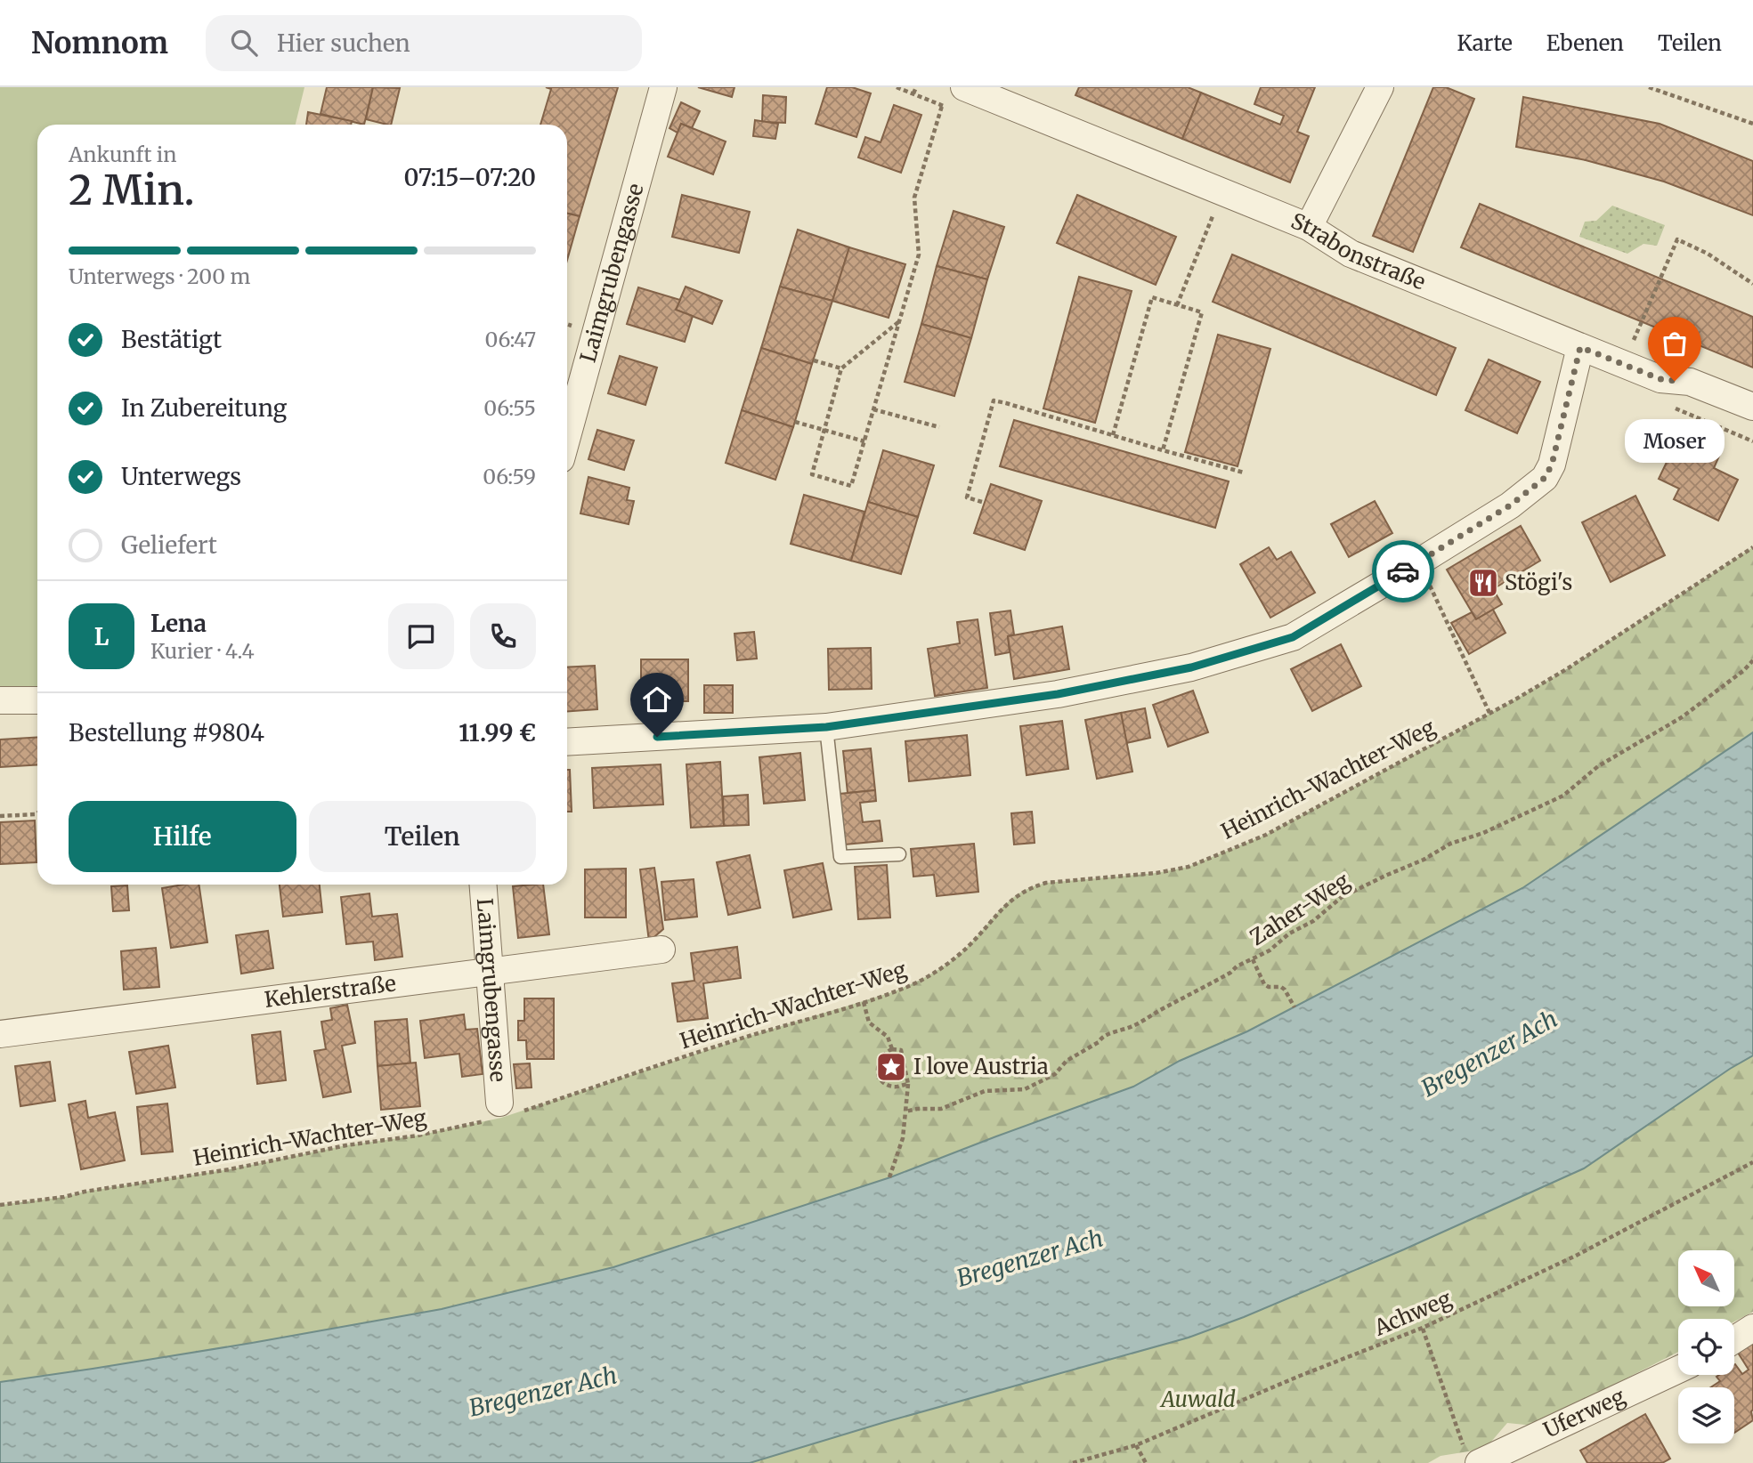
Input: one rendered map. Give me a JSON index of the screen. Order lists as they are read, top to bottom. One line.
{"streets":{"street":["Strabonstraße","Laimgrubengasse","Kehlerstraße","Uferweg"],"path":["Heinrich-Wachter-Weg","Zaher-Weg","Achweg"]},"crossings":[["Laimgrubengasse","Heinrich-Wachter-Weg"],["Laimgrubengasse","Kehlerstraße"]],"water":["Bregenzer Ach"],"parks":["Auwald"],"places":{"other":["Moser"],"restaurant":["Stögi's"],"place":["I love Austria"]},"north":"top left","page":{"header":"Nomnom","search":"Hier suchen","nav":["Karte","Ebenen","Teilen"],"heading":["2 Min.","Ankunft in","07:15–07:20"],"panel":["Lena","Kurier · 4.4","Bestellung #9804","11.99 €"],"bar":"Unterwegs · 200 m","list":[["Bestätigt","06:47"],["In Zubereitung","06:55"],["Unterwegs","06:59"],"Geliefert"],"bubble":"Moser","round":"L","buttons":["Hilfe","Teilen"]}}
